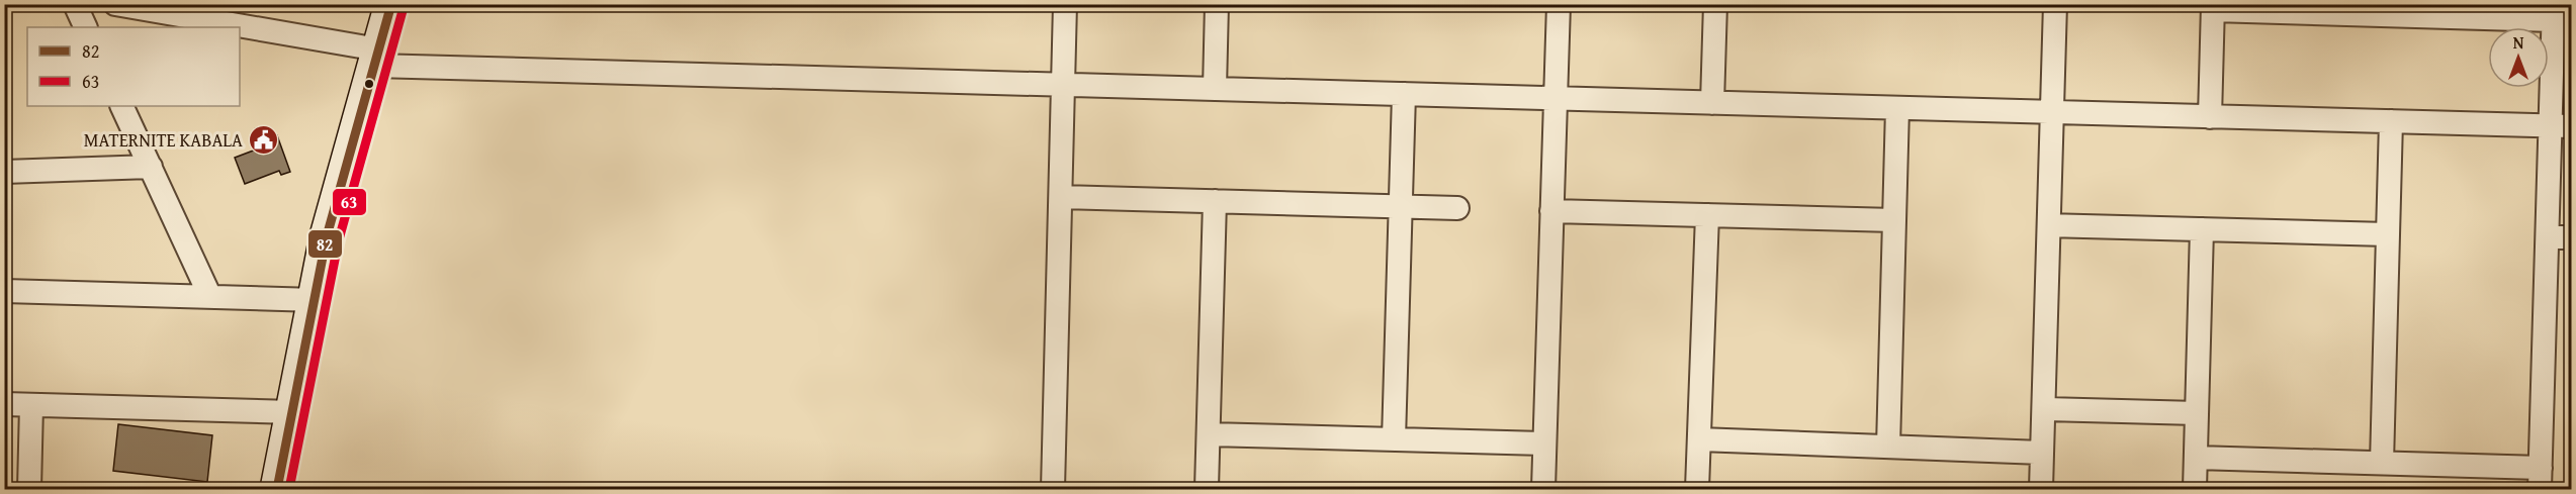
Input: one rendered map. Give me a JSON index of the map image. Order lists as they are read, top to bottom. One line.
{"places":{"public building":["MATERNITE KABALA"]},"lines":["transit line 82","transit line 63"],"legend":["82","63"],"north":"top"}
